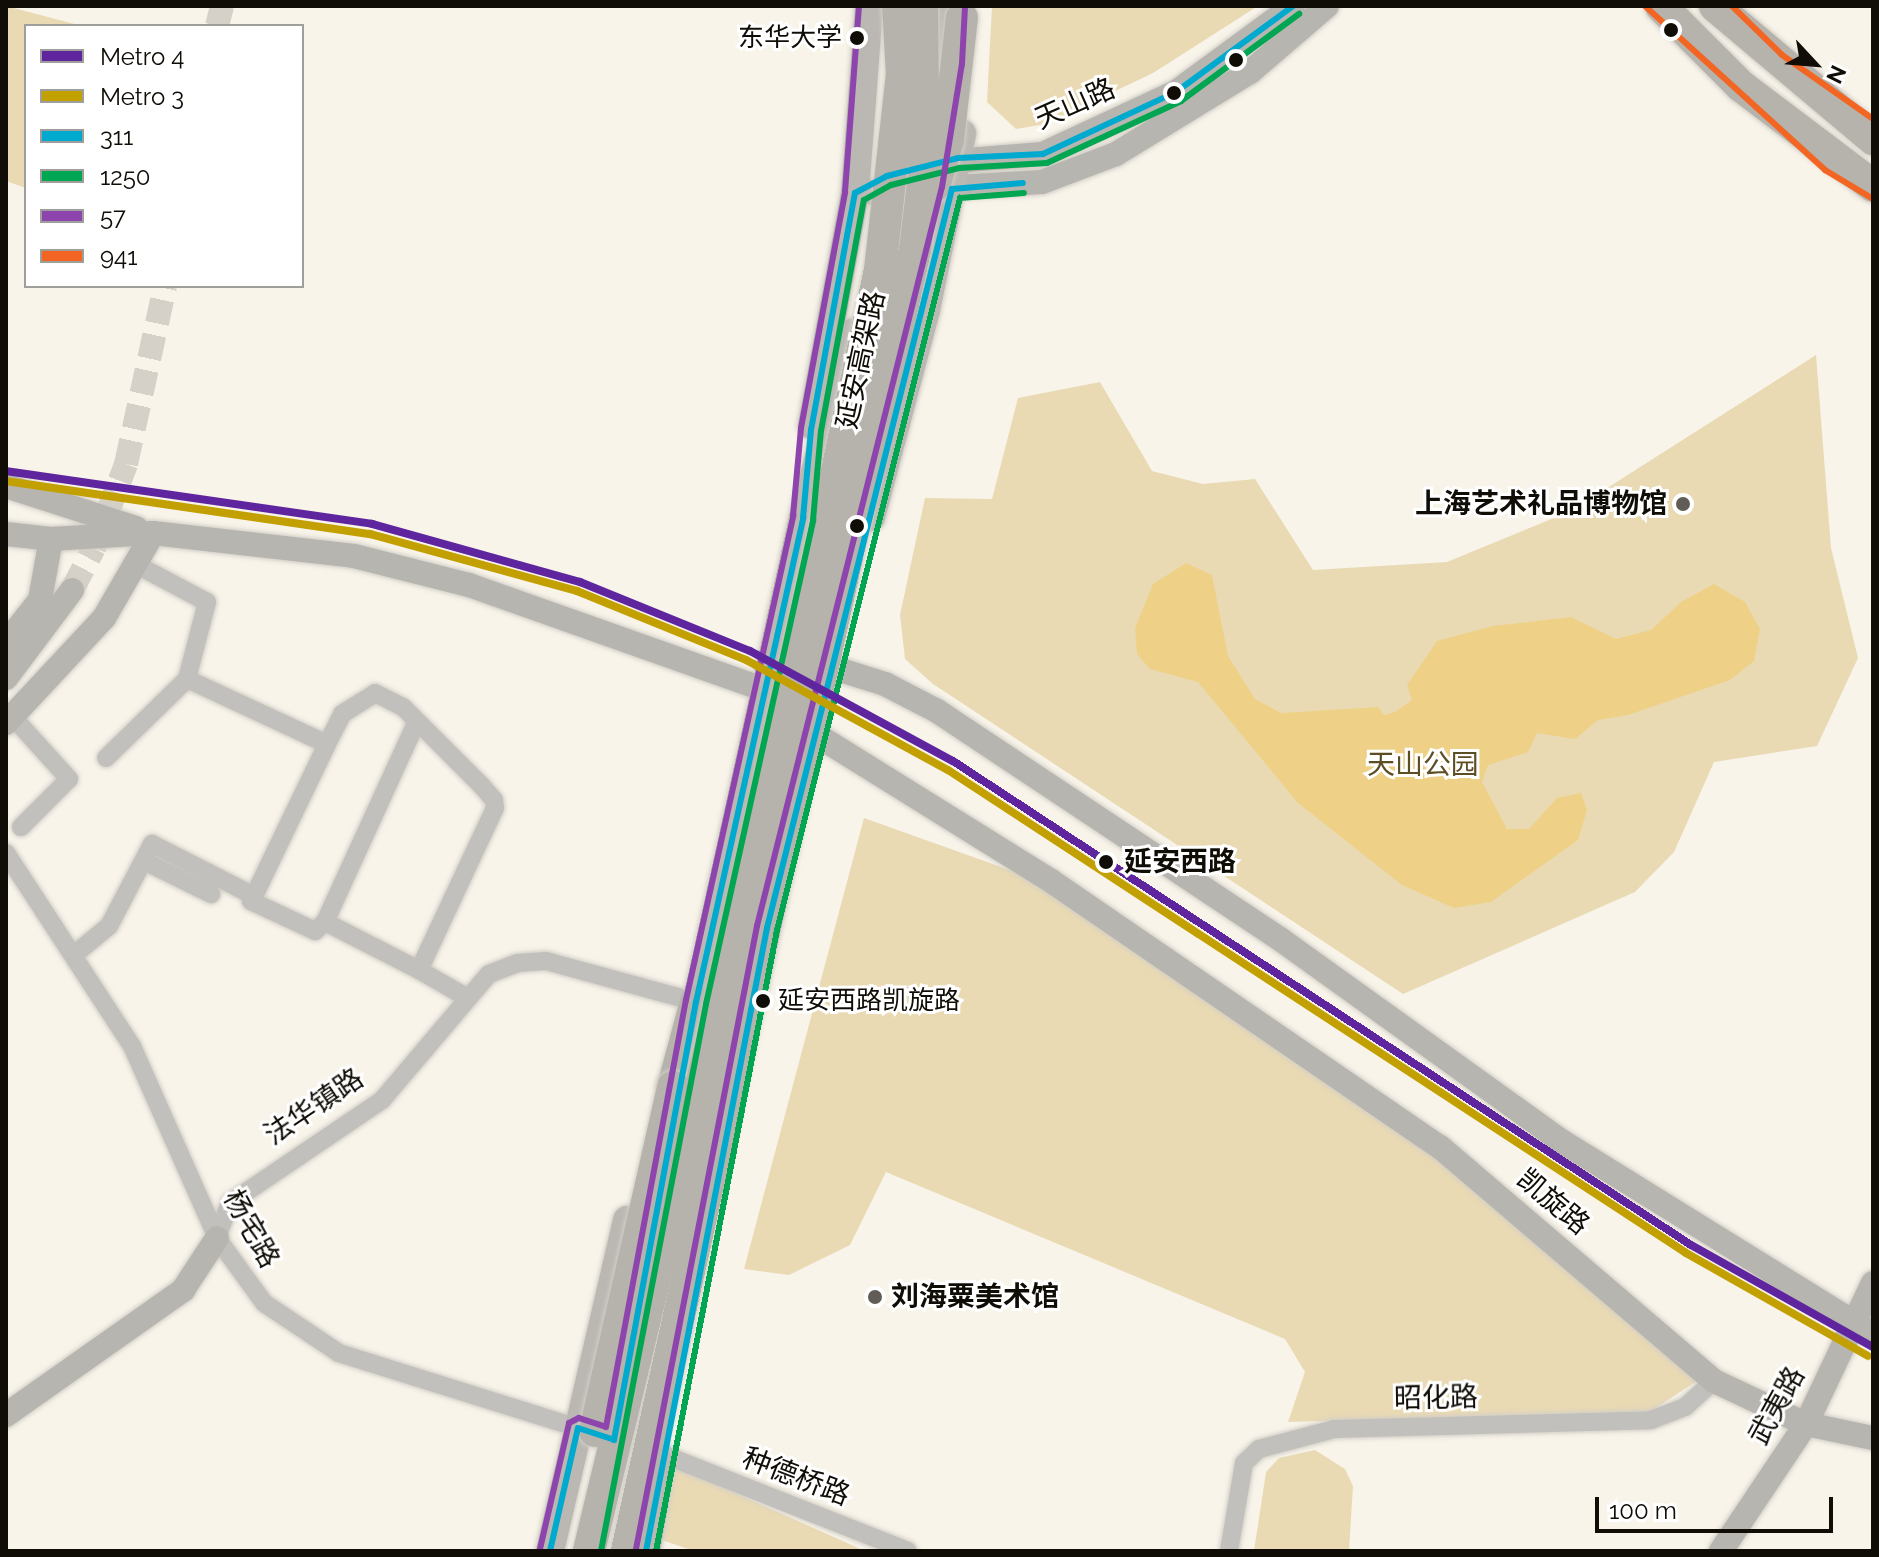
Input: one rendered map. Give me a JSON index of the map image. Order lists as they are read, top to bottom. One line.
{"streets":{"highway":["延安高架路"],"street":["天山路","法华镇路","凯旋路","杨宅路","昭化路","武夷路","种德桥路"]},"crossings":[["法华镇路","杨宅路"],["凯旋路","昭化路"],["凯旋路","武夷路"]],"parks":["天山公园"],"places":["东华大学","上海艺术礼品博物馆","延安西路","延安西路凯旋路","刘海粟美术馆"],"lines":["transit line 311","transit line 57","transit line 941","transit line 1250","metro line 4","metro line 3"],"legend":["Metro 4","Metro 3","311","1250","57","941"],"scale_bar":"100 m","north":"bottom right"}
